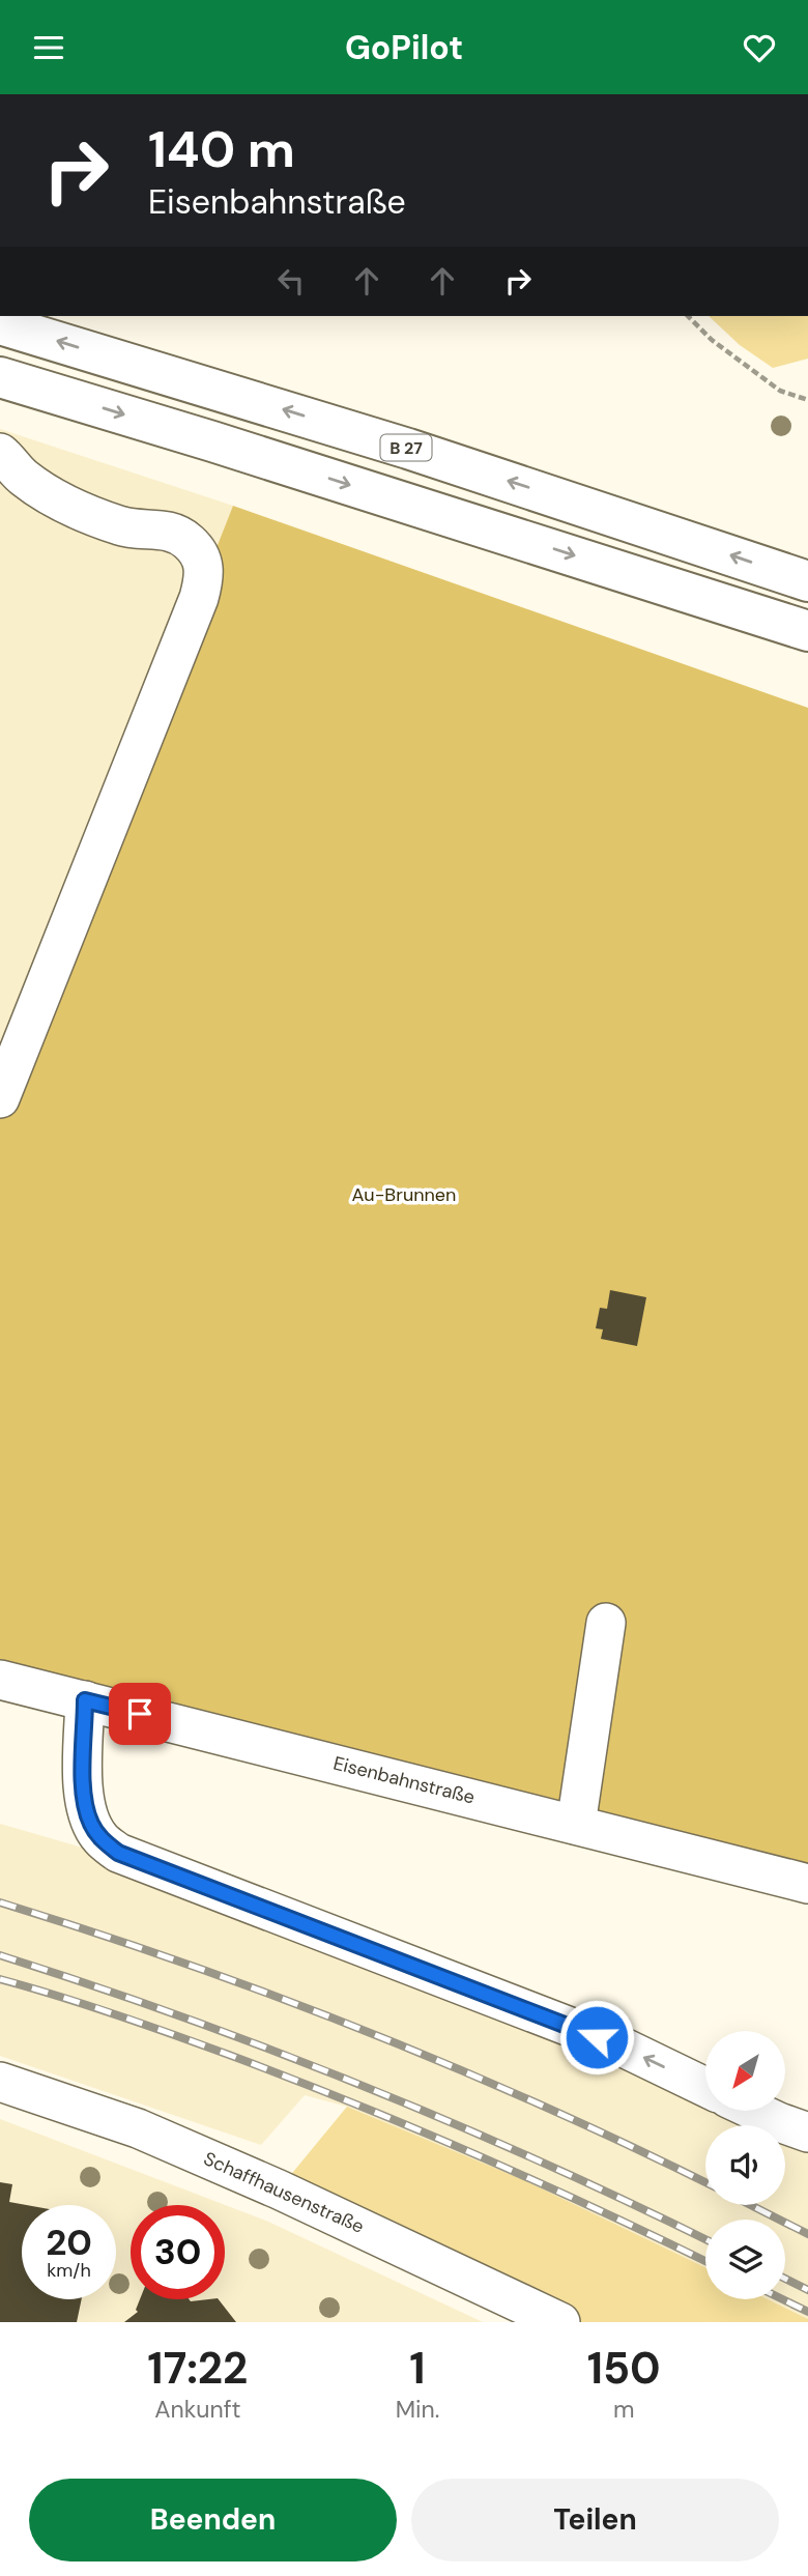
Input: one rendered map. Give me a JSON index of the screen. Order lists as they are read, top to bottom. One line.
{"streets":{"highway":["B 27"],"street":["Eisenbahnstraße","Schaffhausenstraße"]},"parks":["Au-Brunnen"],"north":"bottom left","page":{"header":"GoPilot","turn":["140 m","Eisenbahnstraße"],"speed":"20 km/h","limit":"30","eta":["17:22","Ankunft","1","Min.","150","m"],"buttons":["Beenden","Teilen"]}}
